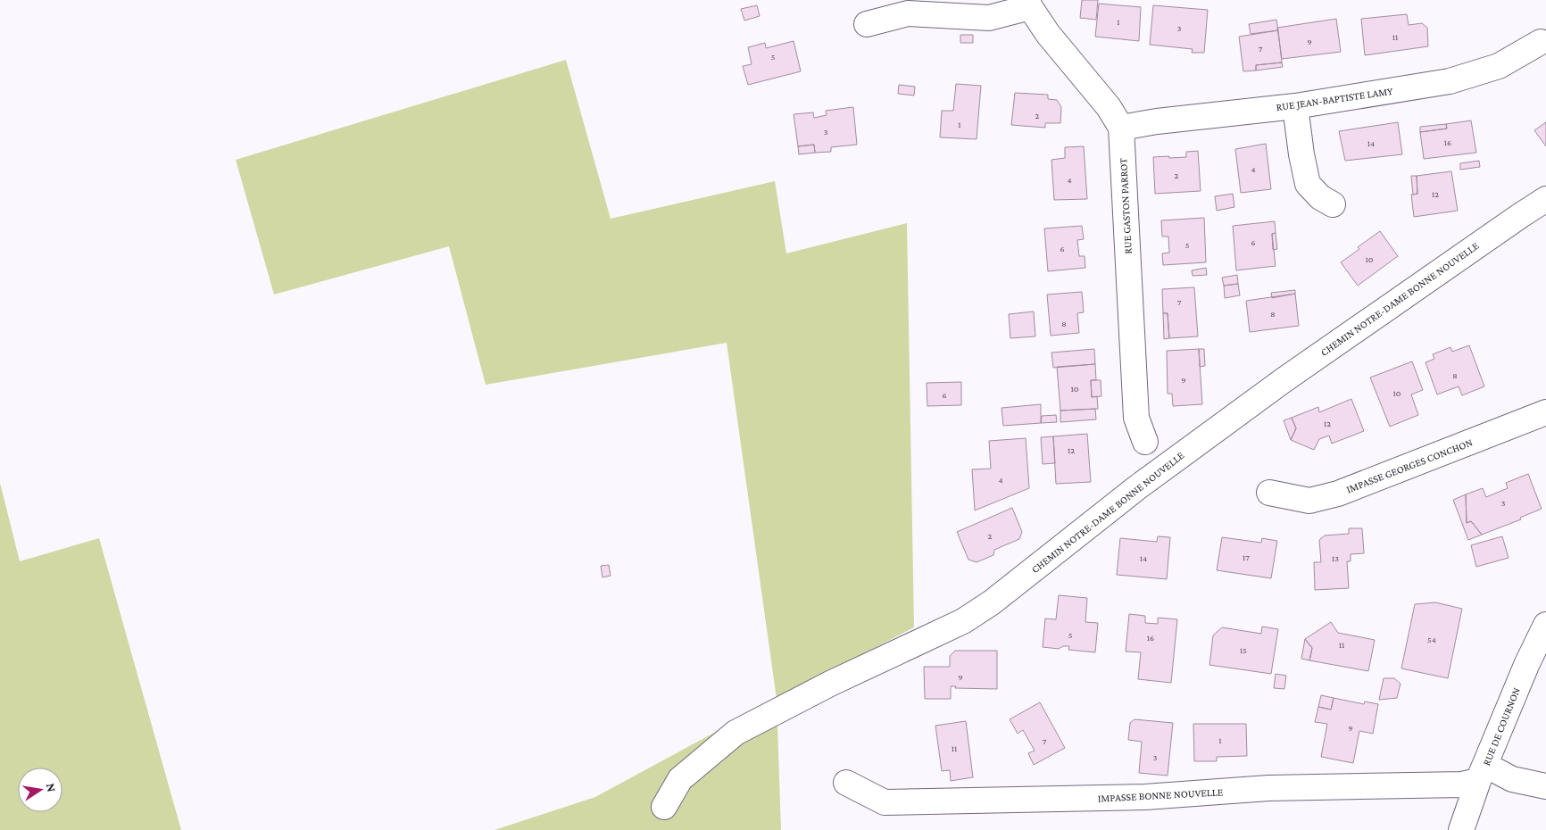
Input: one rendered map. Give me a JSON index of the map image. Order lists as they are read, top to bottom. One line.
{"streets":{"street":["RUE JEAN-BAPTISTE LAMY","RUE GASTON PARROT","CHEMIN NOTRE-DAME BONNE NOUVELLE","IMPASSE GEORGES CONCHON","RUE DE COURNON","IMPASSE BONNE NOUVELLE"]},"crossings":[["RUE JEAN-BAPTISTE LAMY","RUE GASTON PARROT"],["RUE DE COURNON","IMPASSE BONNE NOUVELLE"]],"house_numbers":["1","3","11","9","7","5","2","1","3","16","14","4","2","4","12","6","5","6","10","7","8","8","8","9","10","10","6","12","12","4","3","2","17","14","13","5","16","54","11","15","9","9","1","7","11","3"],"north":"right"}
